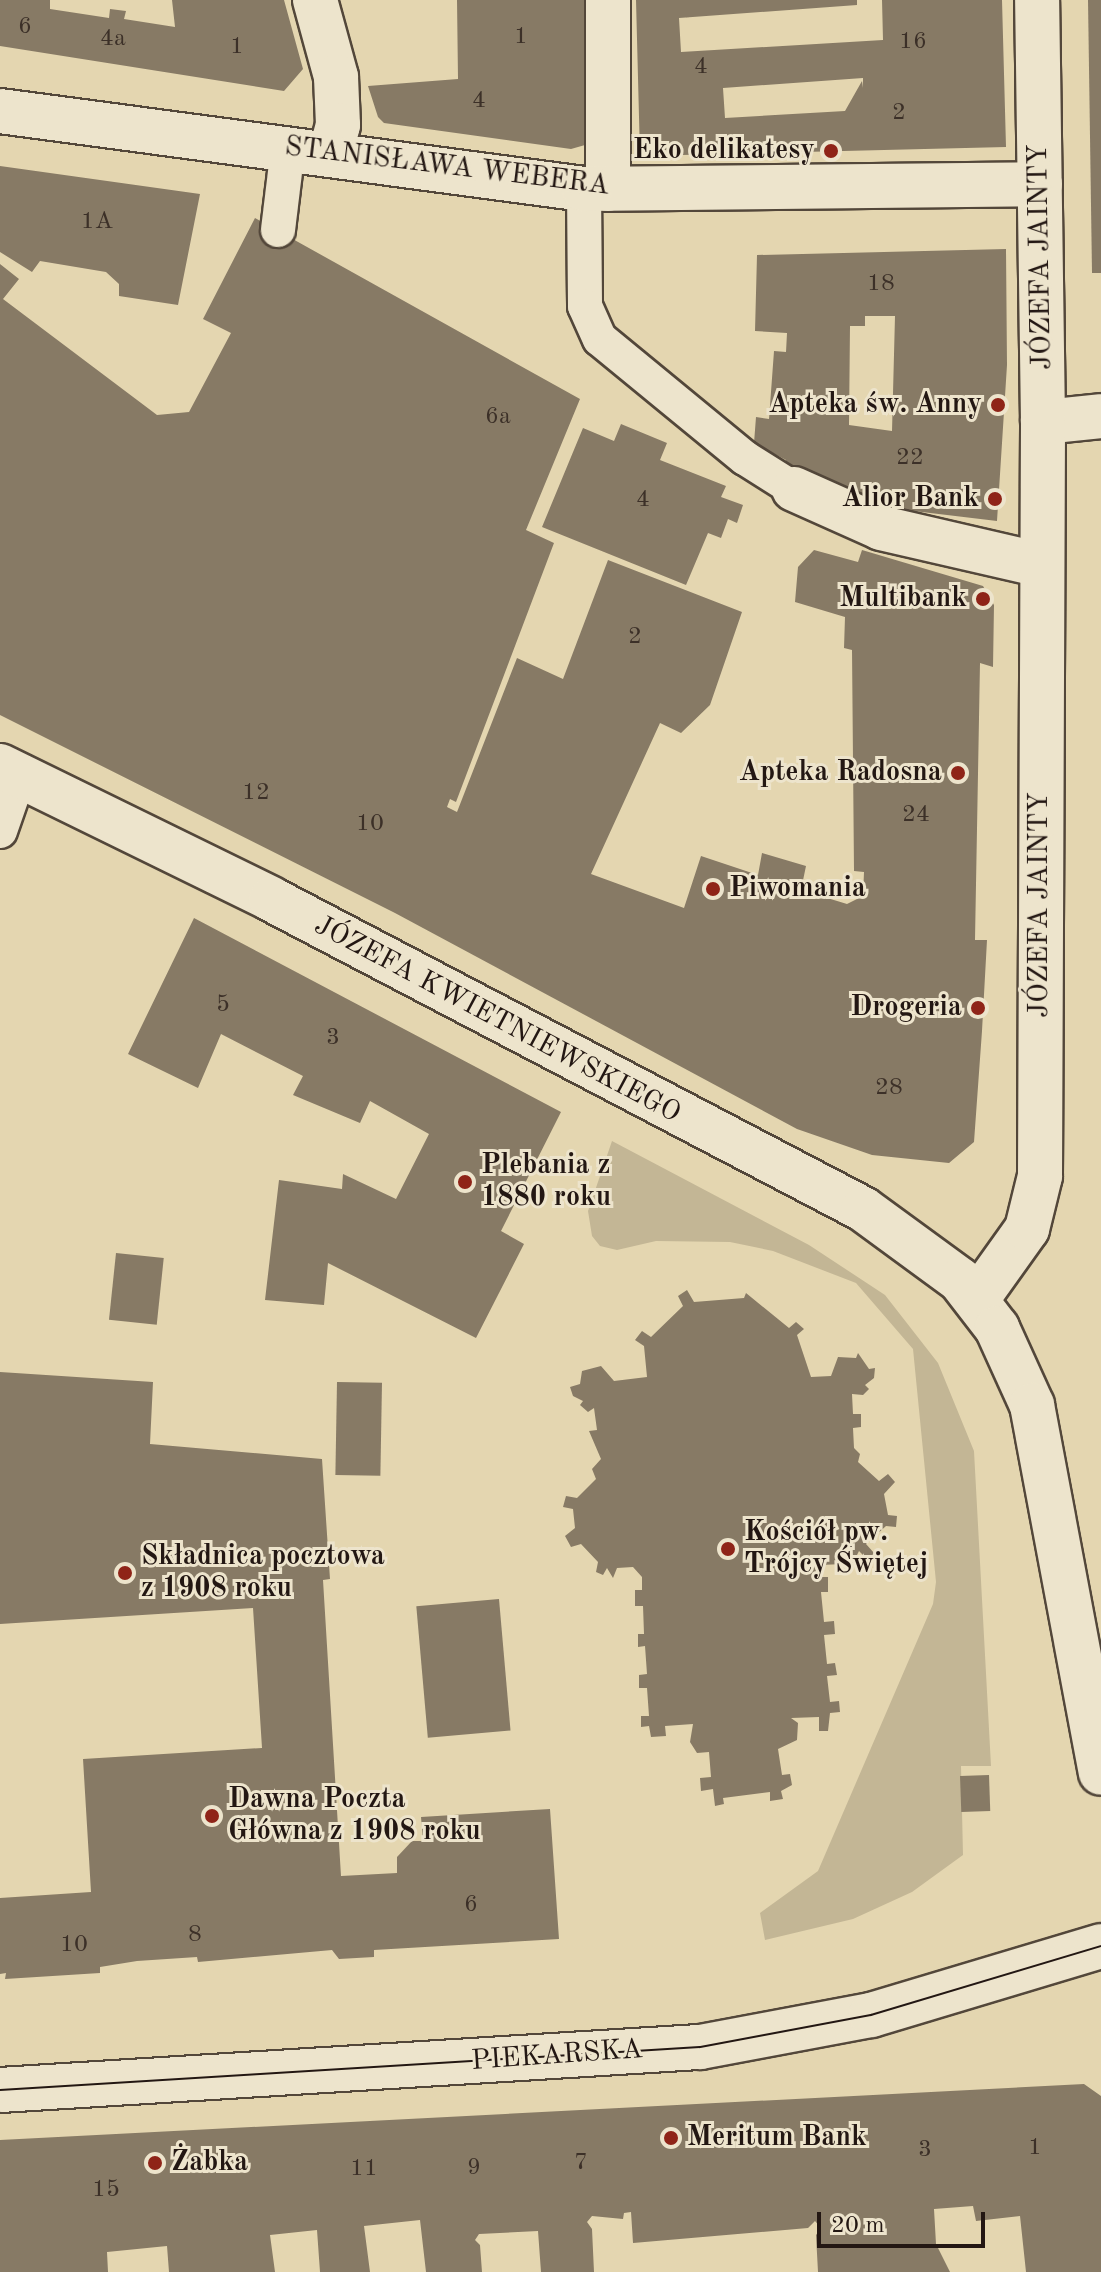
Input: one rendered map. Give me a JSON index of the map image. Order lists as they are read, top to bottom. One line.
{"streets":{"street":["STANISŁAWA WEBERA","JÓZEFA JAINTY","JÓZEFA KWIETNIEWSKIEGO","PIEKARSKA"]},"crossings":[["STANISŁAWA WEBERA","JÓZEFA JAINTY"],["JÓZEFA JAINTY","JÓZEFA KWIETNIEWSKIEGO"]],"places":["Eko delikatesy","Apteka św. Anny","Alior Bank","Multibank","Apteka Radosna","Piwomania","Drogeria","Plebania z 1880 roku","Kościół pw. Trójcy Świętej","Składnica pocztowa z 1908 roku","Dawna Poczta Główna z 1908 roku","Meritum Bank","Żabka"],"house_numbers":["6","1","4a","16","1","4","4","2","1A","18","6a","22","4","2","12","24","10","5","3","28","6","8","10","1","3","7","9","11","15"],"scale_bar":"20 m"}
